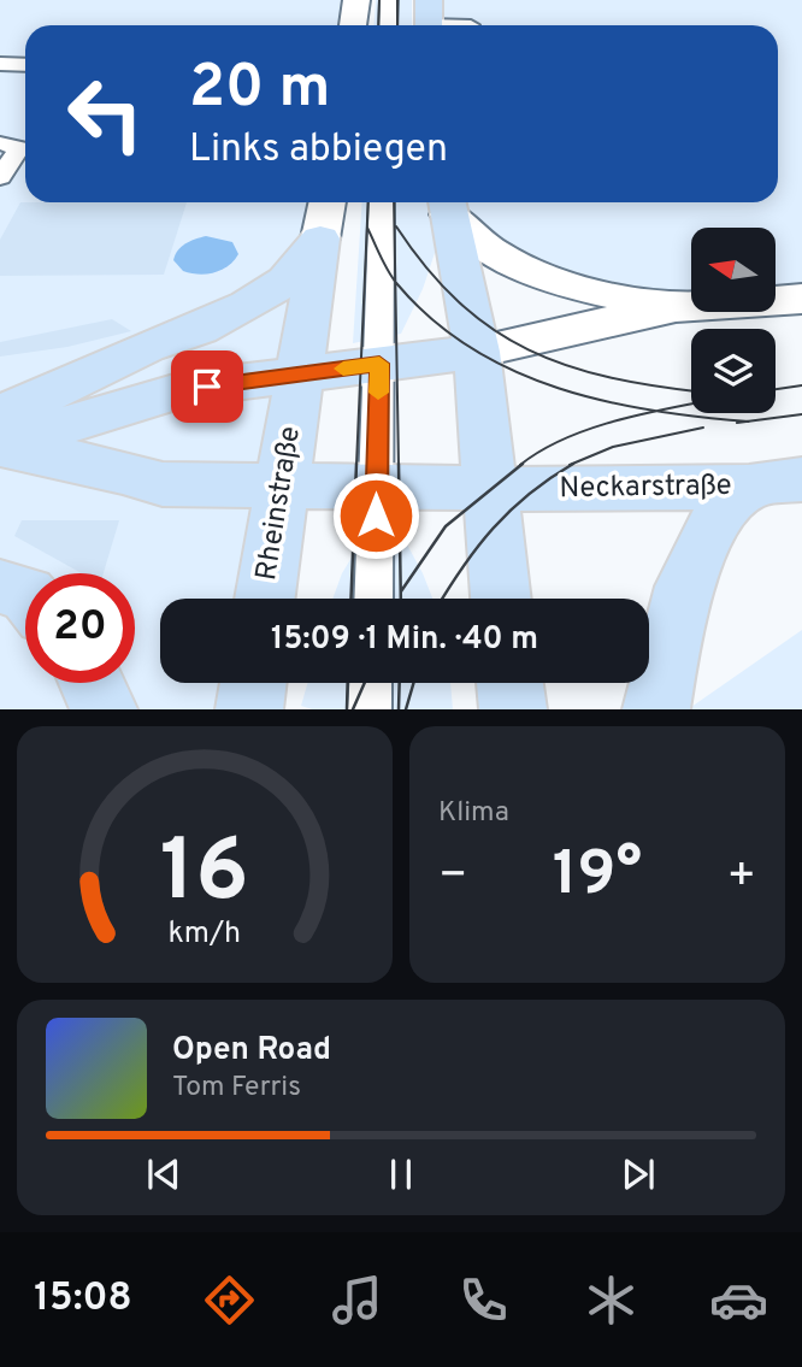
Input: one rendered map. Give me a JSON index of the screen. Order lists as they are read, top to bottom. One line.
{"streets":{"main road":["Neckarstraße","Rheinstraße"]},"crossings":[["Neckarstraße","Rheinstraße"]],"north":"left","page":{"turn":["20 m","Links abbiegen"],"limit":"20","trip":"15:09 · 1 Min. · 40 m","tile":"Klima","heat":["−","19°","+"],"song":["Open Road","Tom Ferris"],"tabs":"15:08","gauge":["16","km/h"]}}
